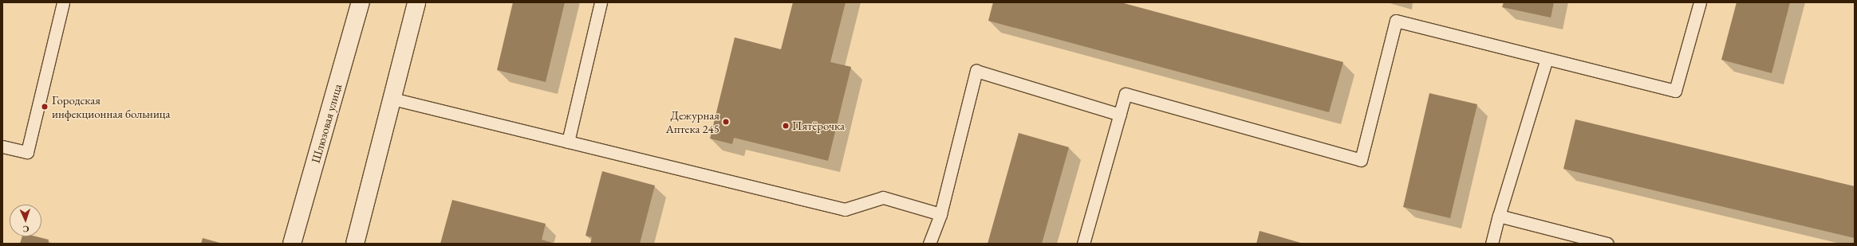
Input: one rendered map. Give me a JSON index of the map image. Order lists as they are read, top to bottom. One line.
{"streets":{"main road":["Шлюзовая улица"]},"places":["Городская инфекционная больница","Дежурная Аптека 245","Пятёрочка"],"north":"bottom"}
